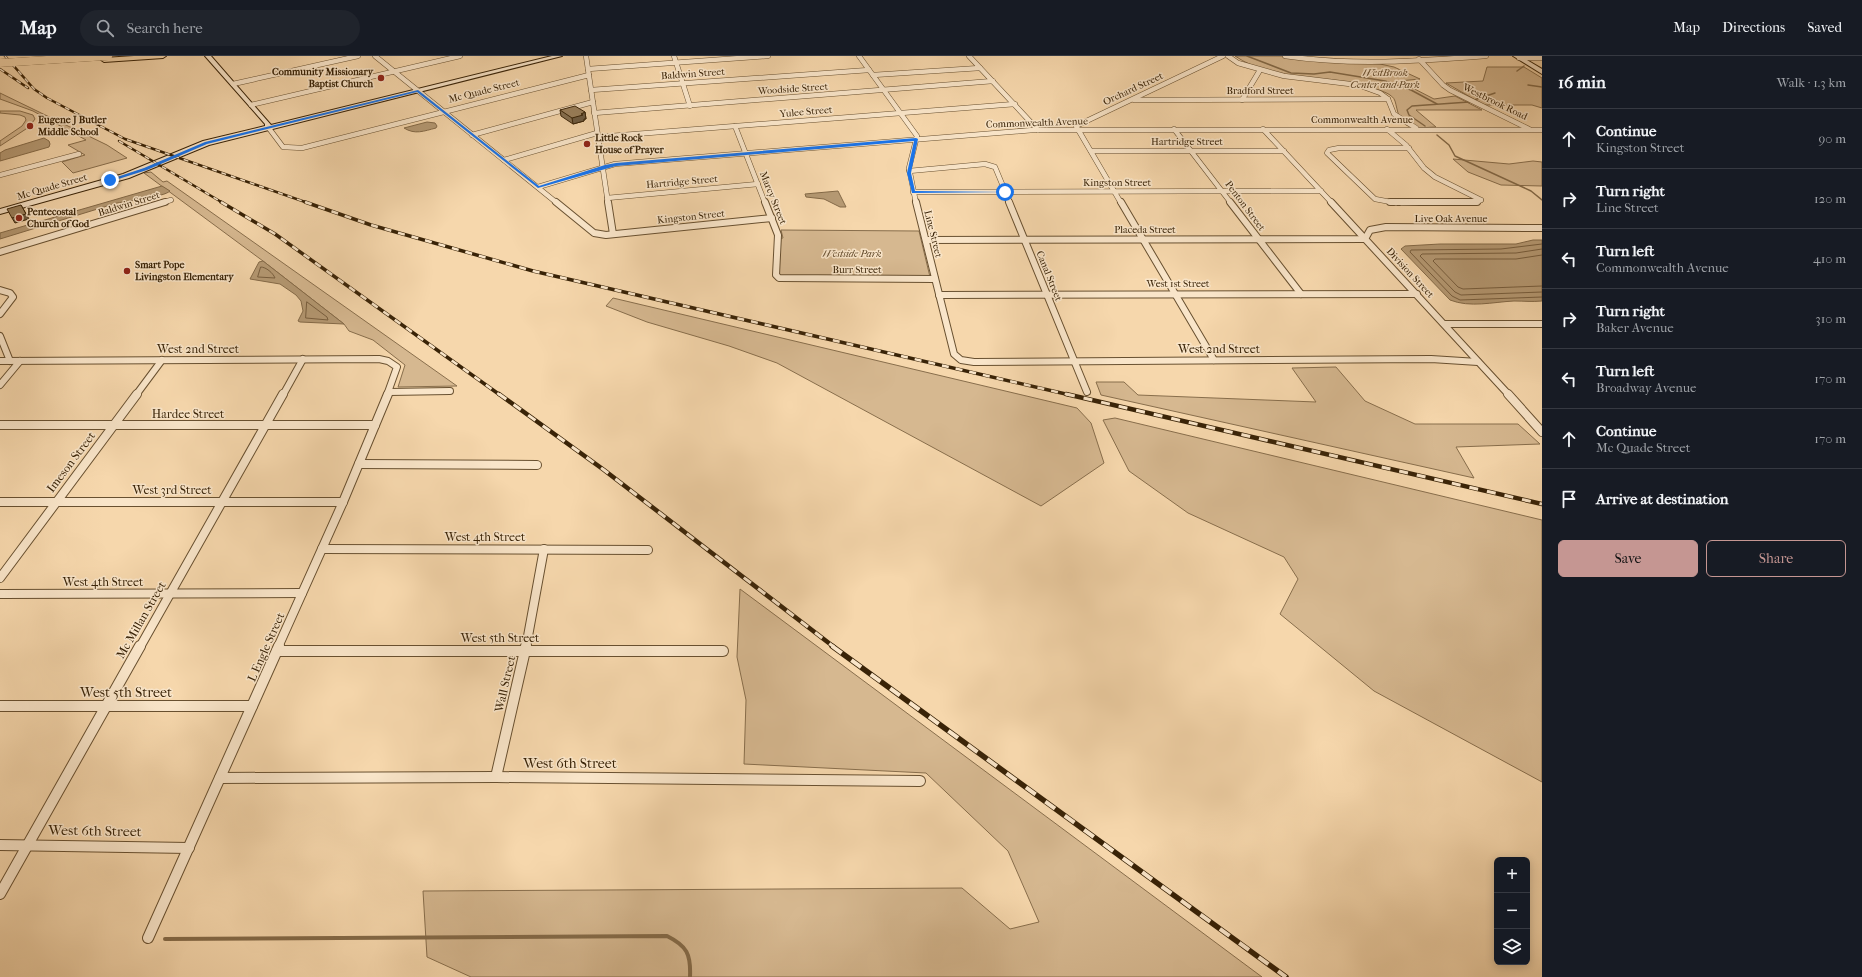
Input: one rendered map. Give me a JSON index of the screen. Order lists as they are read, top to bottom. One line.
{"streets":{"street":["Baldwin Street","Woodside Street","Orchard Street","Mc Quade Street","Bradford Street","Westbrook Road","Yulee Street","Commonwealth Avenue","Hartridge Street","Kingston Street","Marcy Street","Penton Street","Live Oak Avenue","Placeda Street","Line Street","Burr Street","Division Street","Canal Street","West 1st Street","West 2nd Street","Hardee Street","Imeson Street","West 3rd Street","West 4th Street","Mc Millan Street","West 5th Street","L Engle Street","Wall Street","West 6th Street"]},"crossings":[["Orchard Street","Bradford Street"],["Orchard Street","Commonwealth Avenue"],["Mc Quade Street","Kingston Street"],["Westbrook Road","Commonwealth Avenue"],["Yulee Street","Kingston Street"],["Yulee Street","Marcy Street"],["Commonwealth Avenue","Kingston Street"],["Commonwealth Avenue","Marcy Street"],["Commonwealth Avenue","Penton Street"],["Commonwealth Avenue","Line Street"],["Commonwealth Avenue","Division Street"],["Hartridge Street","Marcy Street"],["Hartridge Street","Penton Street"],["Hartridge Street","Division Street"],["Kingston Street","Marcy Street"],["Kingston Street","Penton Street"],["Kingston Street","Line Street"],["Kingston Street","Division Street"],["Kingston Street","Canal Street"],["Marcy Street","Burr Street"],["Penton Street","Placeda Street"],["Penton Street","West 1st Street"],["Live Oak Avenue","Placeda Street"],["Live Oak Avenue","Division Street"],["Placeda Street","Line Street"],["Placeda Street","Division Street"],["Placeda Street","Canal Street"],["Line Street","Burr Street"],["Line Street","Canal Street"],["Line Street","West 1st Street"],["Line Street","West 2nd Street"],["Division Street","West 1st Street"],["Division Street","West 2nd Street"],["Canal Street","West 1st Street"],["Canal Street","West 2nd Street"],["West 2nd Street","Imeson Street"],["West 2nd Street","Mc Millan Street"],["West 2nd Street","L Engle Street"],["Hardee Street","Imeson Street"],["Hardee Street","Mc Millan Street"],["Hardee Street","L Engle Street"],["Imeson Street","West 3rd Street"],["West 3rd Street","Mc Millan Street"],["West 3rd Street","L Engle Street"],["West 4th Street","Mc Millan Street"],["West 4th Street","L Engle Street"],["West 4th Street","Wall Street"],["Mc Millan Street","West 5th Street"],["Mc Millan Street","West 6th Street"],["West 5th Street","L Engle Street"],["West 5th Street","Wall Street"],["L Engle Street","West 6th Street"],["Wall Street","West 6th Street"]],"parks":["WestBrook Center and Park","Westside Park"],"places":["Community Missionary Baptist Church","Eugene J Butler Middle School","Little Rock House of Prayer","Pentecostal Church of God","Smart Pope Livingston Elementary"],"page":{"header":"Map","search":"Search here","nav":["Map","Directions","Saved"],"heading":["16 min","Walk · 1.3 km"],"list":[["Continue","Kingston Street","90 m"],["Turn right","Line Street","120 m"],["Turn left","Commonwealth Avenue","410 m"],["Turn right","Baker Avenue","310 m"],["Turn left","Broadway Avenue","170 m"],["Continue","Mc Quade Street","170 m"],"Arrive at destination"],"buttons":["Save","Share"],"map_buttons":["+","−"]}}
